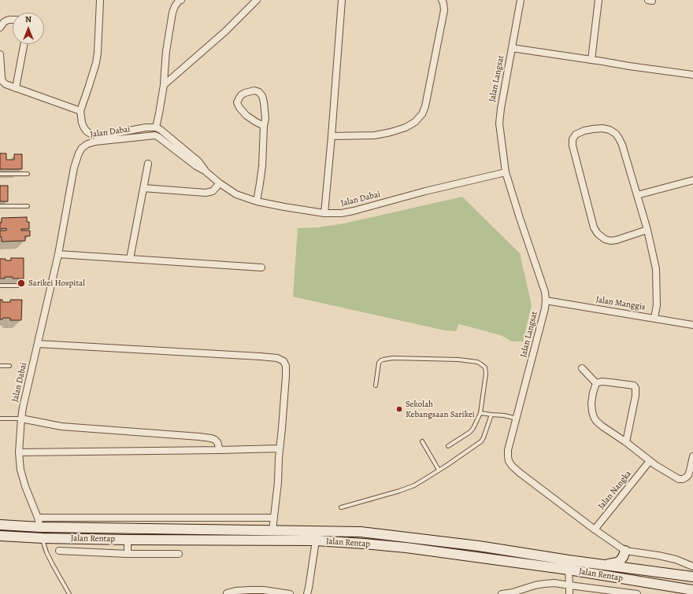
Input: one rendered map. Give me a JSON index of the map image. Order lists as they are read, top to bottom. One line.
{"streets":{"main road":["Jalan Rentap"],"street":["Jalan Langsat","Jalan Dabai","Jalan Manggis","Jalan Nangka"]},"crossings":[["Jalan Langsat","Jalan Dabai"],["Jalan Langsat","Jalan Manggis"],["Jalan Langsat","Jalan Nangka"],["Jalan Dabai","Jalan Rentap"]],"places":["Sarikei Hospital","Sekolah Kebangsaan Sarikei"],"north":"top"}
